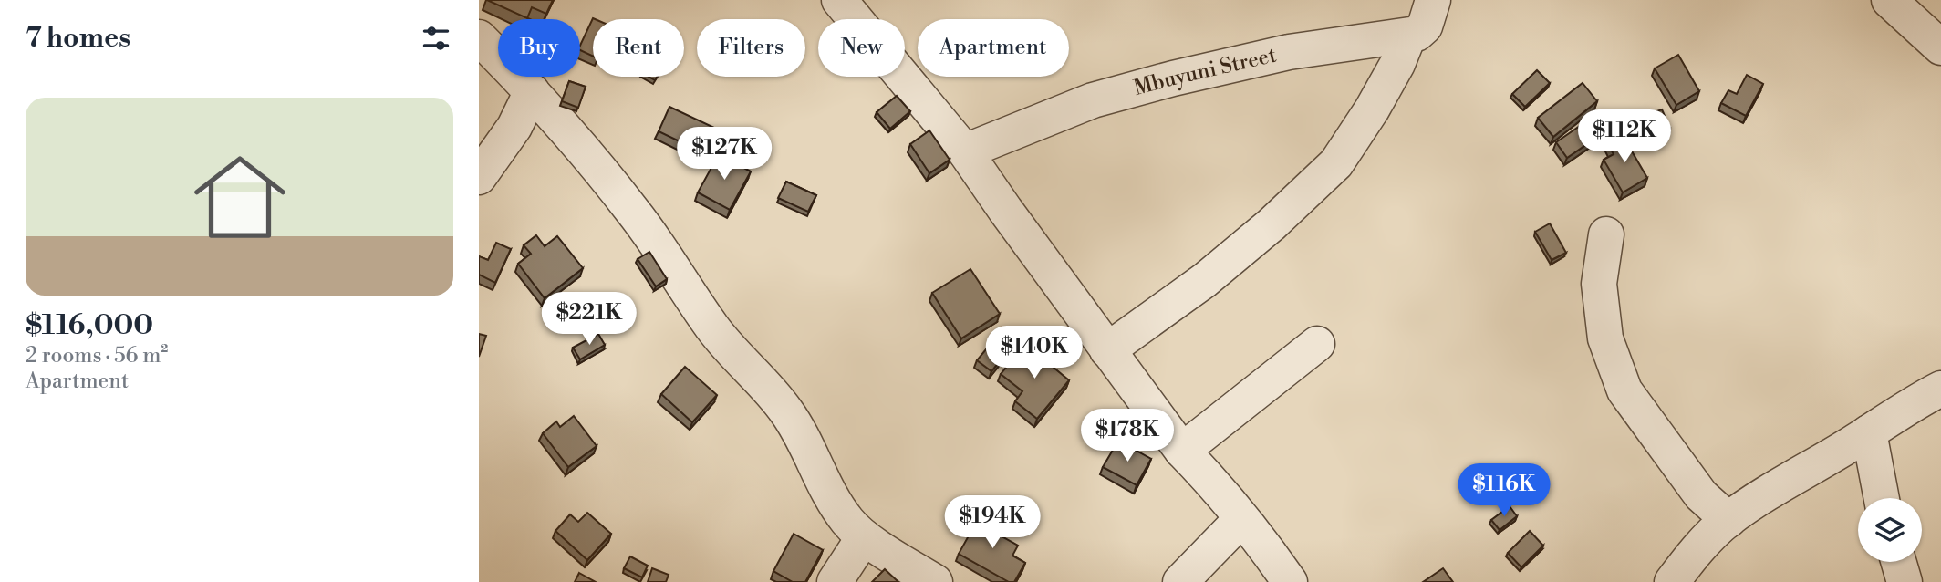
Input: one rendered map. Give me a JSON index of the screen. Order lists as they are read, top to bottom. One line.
{"streets":{"street":["Mbuyuni Street"]},"page":{"heading":"7 homes","chip":["Buy","Rent","Filters","New","Apartment"],"list":[{"name":"$116,000","note":"2 rooms · 56 m² · Apartment"}],"price":["$112K","$127K","$221K","$140K","$178K","$116K","$194K"]}}
